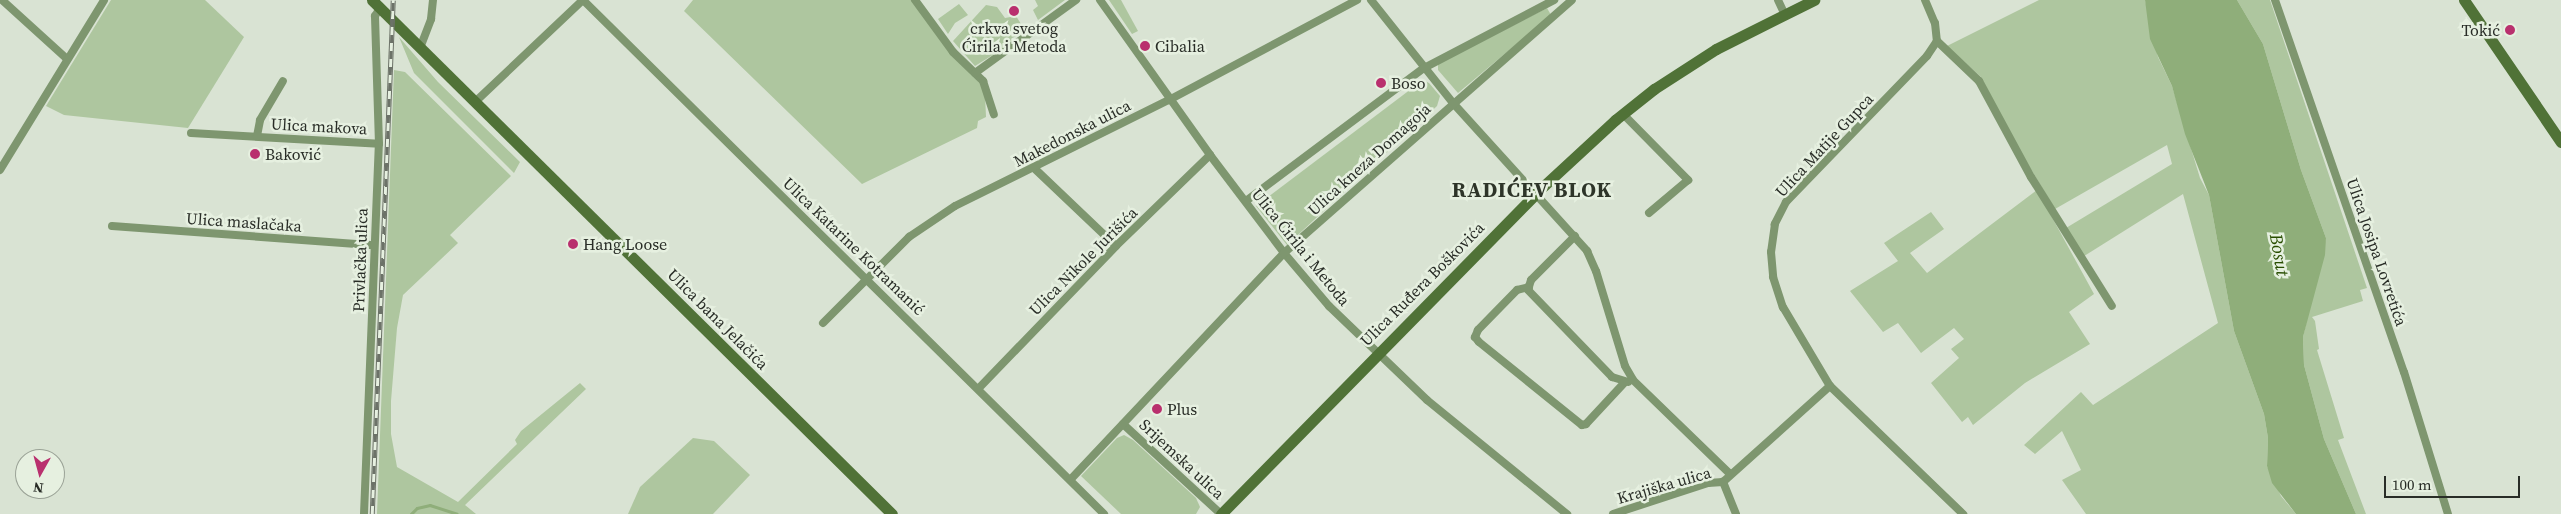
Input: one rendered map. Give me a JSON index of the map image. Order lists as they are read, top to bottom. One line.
{"streets":{"main road":["Ulica Ruđera Boškovića","Ulica bana Jelačića"],"street":["Ulica makova","Makedonska ulica","Ulica Matije Gupca","Ulica kneza Domagoja","Ulica maslačaka","Ulica Katarine Kotramanić","Ulica Ćirila i Metoda","Ulica Josipa Lovretića","Privlačka ulica","Ulica Nikole Jurišića","Srijemska ulica","Krajiška ulica"]},"crossings":[["Ulica makova","Privlačka ulica"],["Makedonska ulica","Ulica Katarine Kotramanić"],["Makedonska ulica","Ulica Ćirila i Metoda"],["Ulica kneza Domagoja","Ulica Katarine Kotramanić"],["Ulica kneza Domagoja","Ulica Ćirila i Metoda"],["Ulica kneza Domagoja","Srijemska ulica"],["Ulica maslačaka","Privlačka ulica"],["Ulica Katarine Kotramanić","Ulica Nikole Jurišića"],["Ulica Katarine Kotramanić","Ulica bana Jelačića"],["Ulica Ćirila i Metoda","Ulica Nikole Jurišića"],["Ulica Ćirila i Metoda","Ulica Ruđera Boškovića"],["Privlačka ulica","Ulica bana Jelačića"],["Ulica Ruđera Boškovića","Srijemska ulica"]],"districts":["RADIĆEV BLOK"],"water":["Bosut"],"places":["crkva svetog Ćirila i Metoda","Tokić","Cibalia","Boso","Baković","Hang Loose","Plus"],"scale_bar":"100 m","north":"bottom"}
